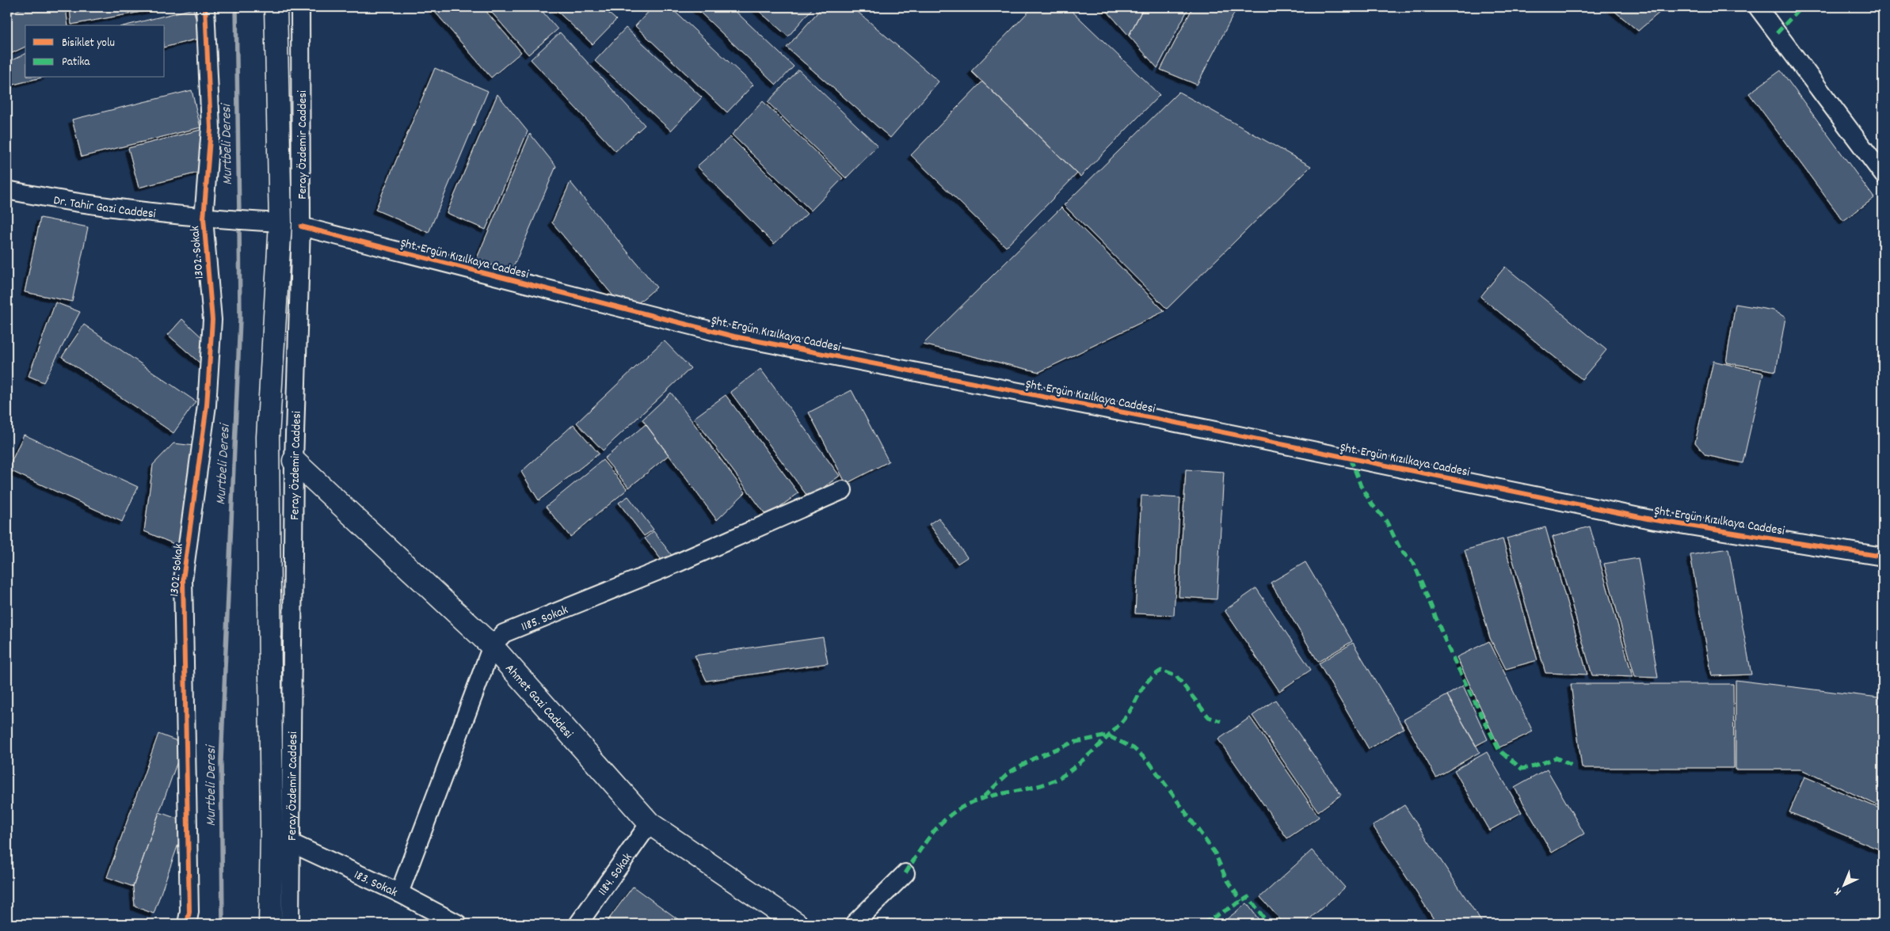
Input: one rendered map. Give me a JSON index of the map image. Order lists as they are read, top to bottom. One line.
{"streets":{"street":["Feray Özdemir Caddesi","Dr. Tahir Gazi Caddesi","1302. Sokak","Şht. Ergün Kızılkaya Caddesi","1185. Sokak","Ahmet Gazi Caddesi","1184. Sokak","183. Sokak"]},"crossings":[["Feray Özdemir Caddesi","Şht. Ergün Kızılkaya Caddesi"],["Feray Özdemir Caddesi","Ahmet Gazi Caddesi"],["Feray Özdemir Caddesi","183. Sokak"],["Dr. Tahir Gazi Caddesi","1302. Sokak"],["Dr. Tahir Gazi Caddesi","Şht. Ergün Kızılkaya Caddesi"],["1185. Sokak","Ahmet Gazi Caddesi"],["1185. Sokak","183. Sokak"],["Ahmet Gazi Caddesi","1184. Sokak"]],"water":["Murtbeli Deresi"],"legend":["Bisiklet yolu","Patika"],"north":"bottom left"}
